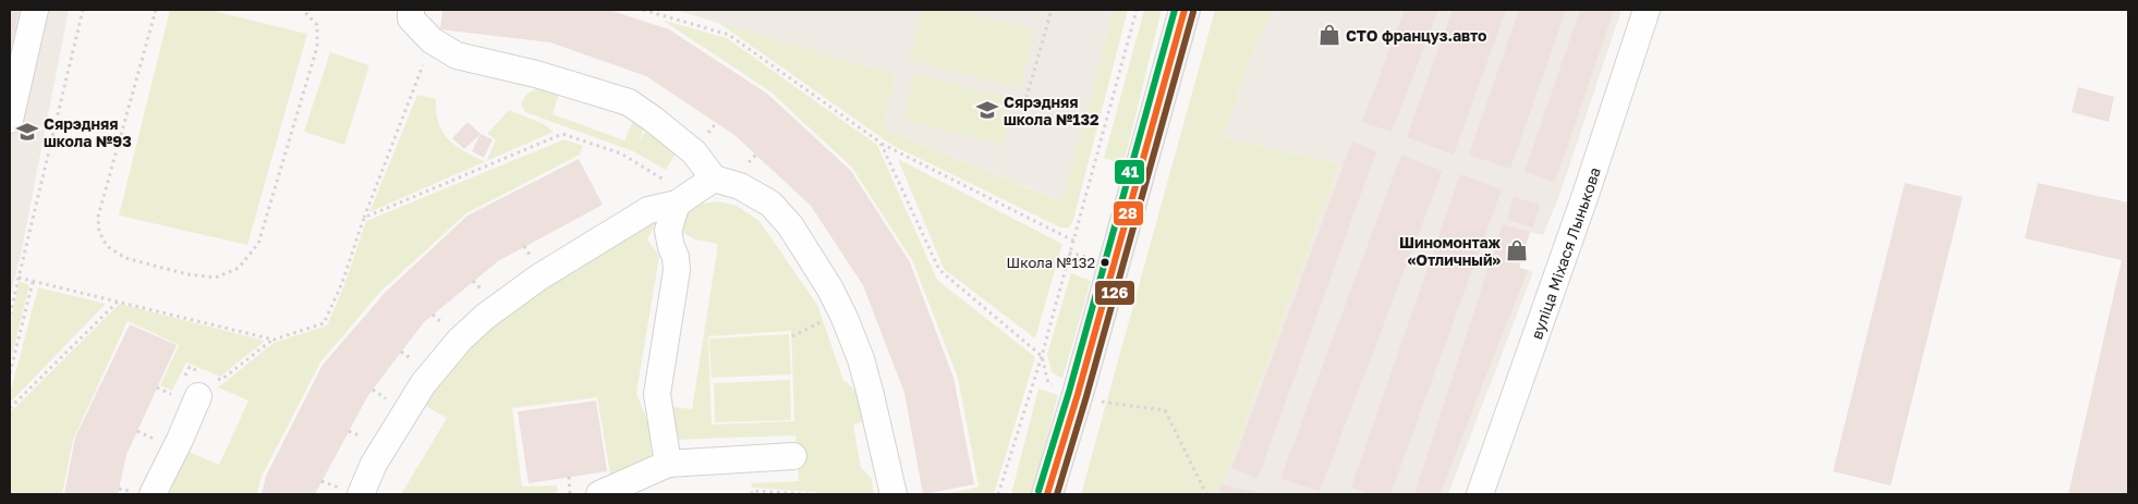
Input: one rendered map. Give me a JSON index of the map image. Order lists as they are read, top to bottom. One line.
{"streets":{"street":["вуліца Міхася Лынькова"]},"places":{"shop":["СТО француз.авто","Шиномонтаж «Отличный»"],"school or university":["Сярэдняя школа №132","Сярэдняя школа №93"],"other":["Школа №132"]},"lines":["transit line 28","transit line 41","transit line 126"]}
